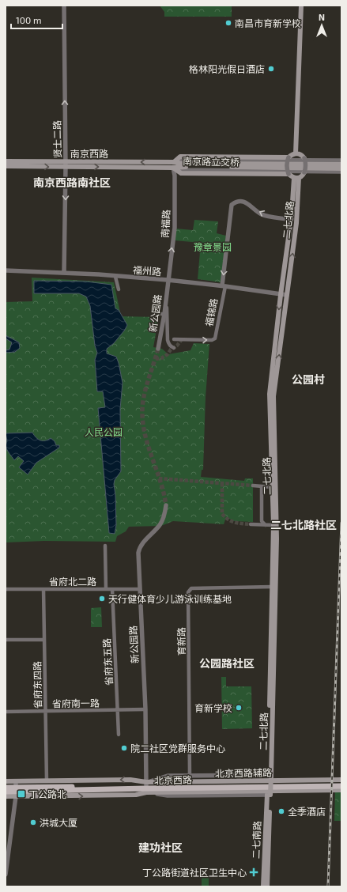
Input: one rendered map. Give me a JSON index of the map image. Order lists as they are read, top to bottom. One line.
{"streets":{"main road":["南京西路","南京路立交桥","二七北路","北京西路辅路","北京西路","二七南路"],"street":["贤士二路","南福路","福州路","福锦路","新公园路","省府北二路","育新路","省府东五路","省府东四路","省府南一路"]},"crossings":[["贤士二路","南京西路"],["贤士二路","福州路"],["南京西路","南京路立交桥"],["南京西路","南福路"],["南京路立交桥","南福路"],["二七北路","福州路"],["二七北路","福锦路"],["二七北路","育新路"],["二七北路","北京西路辅路"],["南福路","福州路"],["南福路","新公园路"],["福州路","福锦路"],["福州路","新公园路"],["新公园路","省府北二路"],["新公园路","省府南一路"],["新公园路","北京西路辅路"],["新公园路","北京西路"],["省府北二路","省府东五路"],["省府北二路","省府东四路"],["育新路","北京西路辅路"],["省府东五路","省府南一路"],["省府东四路","省府南一路"],["省府东四路","北京西路辅路"],["北京西路辅路","北京西路"],["北京西路辅路","二七南路"]],"one_way":["南福路"],"districts":["南京西路南社区","公园村","二七北路社区","公园路社区","建功社区"],"parks":["豫章景园","人民公园"],"places":{"other":["南昌市育新学校","格林阳光假日酒店","天行健体育少儿游泳训练基地","育新学校","院二社区党群服务中心","全季酒店","洪城大厦"],"transit":["丁公路北"],"health":["丁公路街道社区卫生中心"]},"scale_bar":"100 m","north":"top"}
